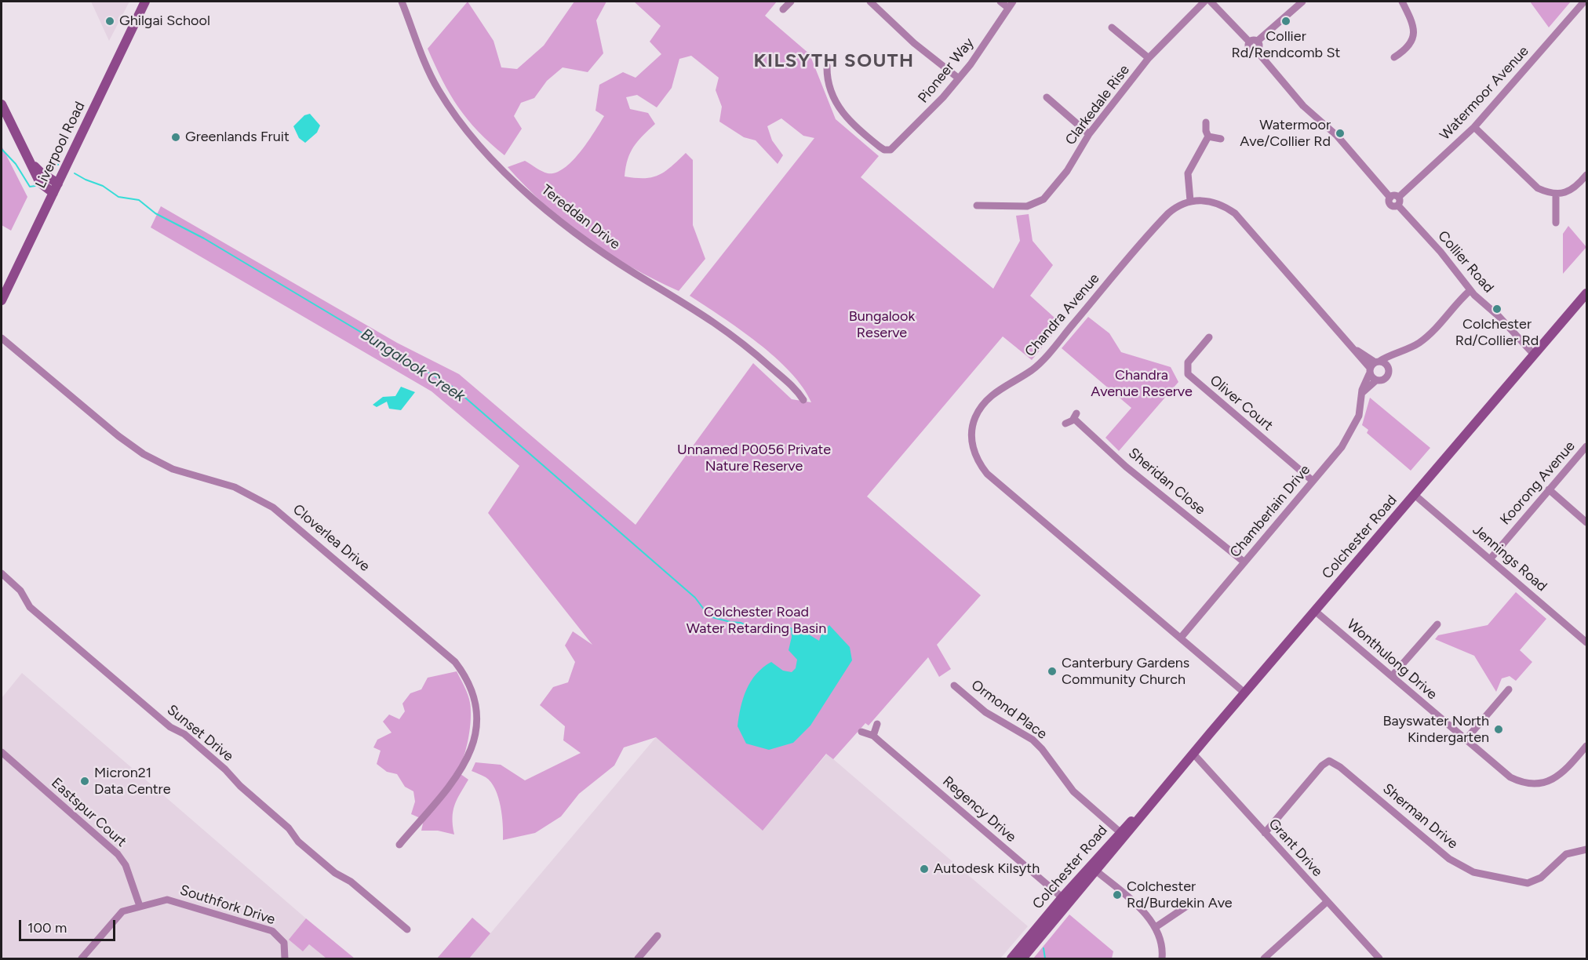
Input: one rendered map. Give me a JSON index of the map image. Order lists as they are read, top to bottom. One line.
{"streets":{"main road":["Liverpool Road","Colchester Road"],"street":["Pioneer Way","Watermoor Avenue","Clarkedale Rise","Tereddan Drive","Collier Road","Chandra Avenue","Oliver Court","Sheridan Close","Koorong Avenue","Chamberlain Drive","Cloverlea Drive","Jennings Road","Wonthulong Drive","Ormond Place","Sunset Drive","Regency Drive","Eastspur Court","Sherman Drive","Grant Drive","Southfork Drive"]},"crossings":[["Watermoor Avenue","Collier Road"],["Collier Road","Colchester Road"],["Chandra Avenue","Chamberlain Drive"],["Chandra Avenue","Colchester Road"],["Oliver Court","Chamberlain Drive"],["Sheridan Close","Chamberlain Drive"],["Koorong Avenue","Jennings Road"],["Colchester Road","Jennings Road"],["Colchester Road","Wonthulong Drive"],["Colchester Road","Ormond Place"],["Colchester Road","Regency Drive"],["Colchester Road","Grant Drive"],["Eastspur Court","Southfork Drive"],["Sherman Drive","Grant Drive"]],"districts":["KILSYTH SOUTH"],"water":["Bungalook Creek"],"parks":["Bungalook Reserve","Chandra Avenue Reserve","Unnamed P0056 Private Nature Reserve","Colchester Road Water Retarding Basin"],"places":["Ghilgai School","Collier Rd/Rendcomb St","Watermoor Ave/Collier Rd","Greenlands Fruit","Colchester Rd/Collier Rd","Canterbury Gardens Community Church","Bayswater North Kindergarten","Micron21 Data Centre","Autodesk Kilsyth","Colchester Rd/Burdekin Ave"],"scale_bar":"100 m"}
